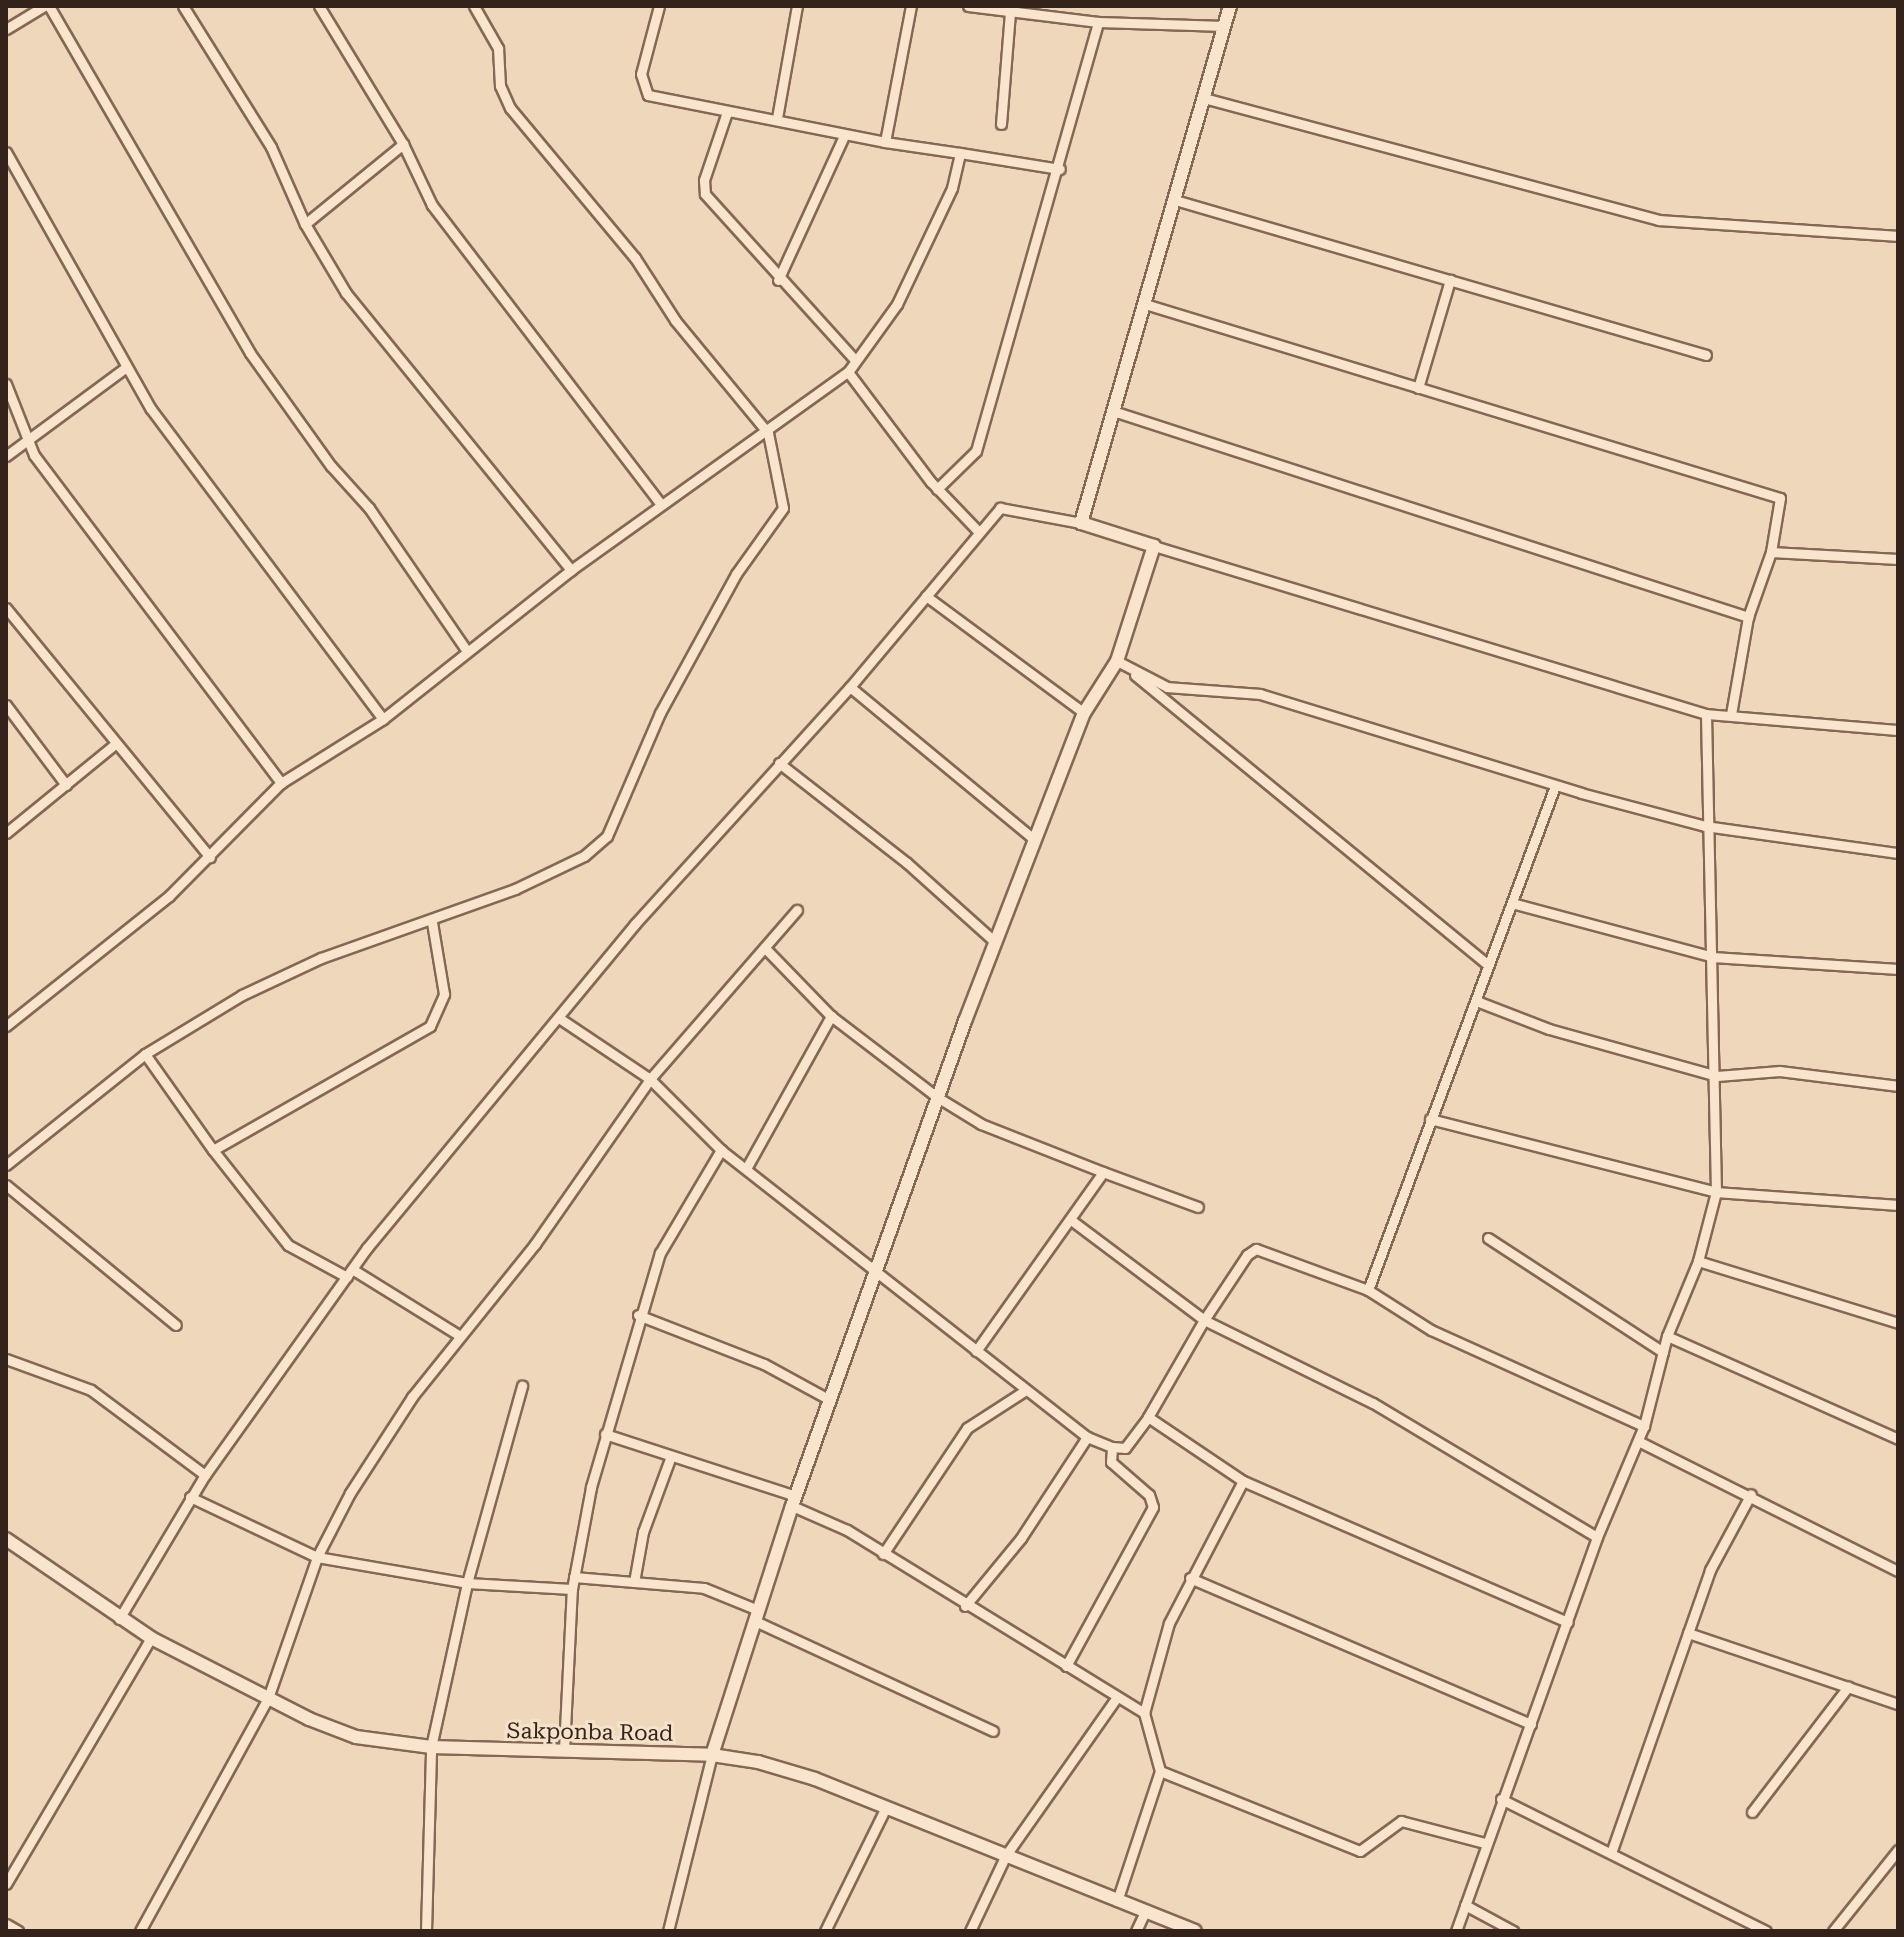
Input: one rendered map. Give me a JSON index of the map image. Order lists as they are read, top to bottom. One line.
{"streets":{"street":["Sakponba Road"]}}
